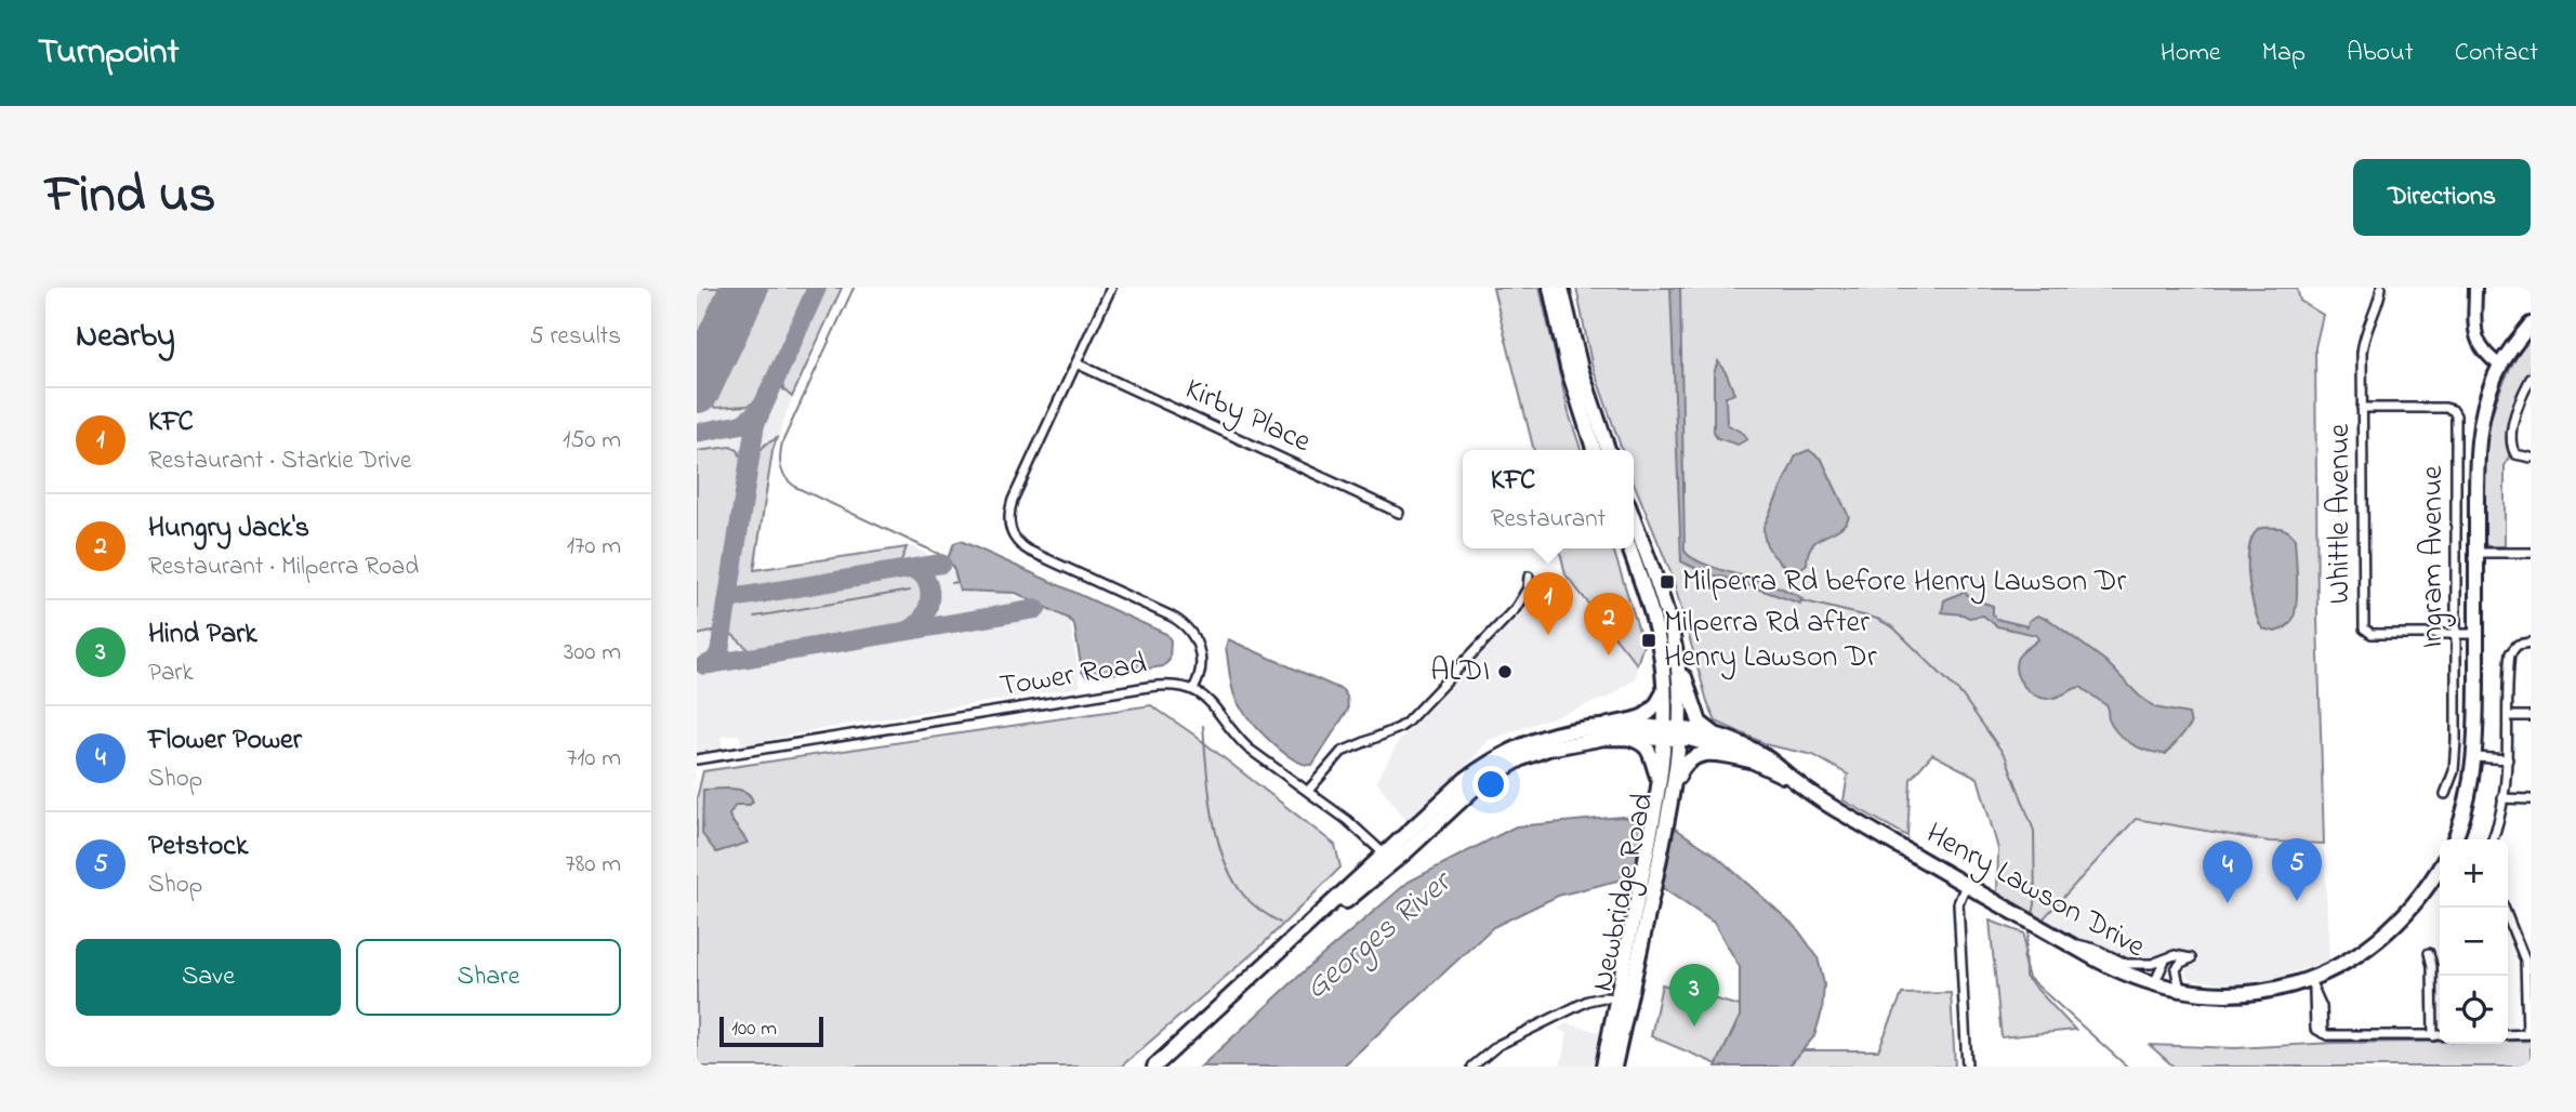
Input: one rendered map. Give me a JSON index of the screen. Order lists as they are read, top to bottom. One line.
{"streets":{"main road":["Henry Lawson Drive","Newbridge Road"],"street":["Kirby Place","Whittle Avenue","Ingram Avenue","Tower Road"]},"crossings":[["Whittle Avenue","Ingram Avenue"],["Tower Road","Henry Lawson Drive"],["Henry Lawson Drive","Newbridge Road"]],"water":["Georges River"],"places":{"transit":["Milperra Rd before Henry Lawson Dr","Milperra Rd after Henry Lawson Dr"],"other":["ALDI"]},"scale_bar":"100 m","page":{"header":"Turnpoint","nav":["Home","Map","About","Contact"],"title":"Find us","buttons":["Directions",["Save","Share"]],"heading":["Nearby","5 results"],"list":[{"mark":"1","name":"KFC","note":"Restaurant · Starkie Drive","value":"150 m"},{"mark":"2","name":"Hungry Jack's","note":"Restaurant · Milperra Road","value":"170 m"},{"mark":"3","name":"Hind Park","note":"Park","value":"300 m"},{"mark":"4","name":"Flower Power","note":"Shop","value":"710 m"},{"mark":"5","name":"Petstock","note":"Shop","value":"780 m"}],"popup":["KFC","Restaurant"],"pins":["1","2","5","4","3"],"map_buttons":["+","−"],"scale":"100 m"}}
